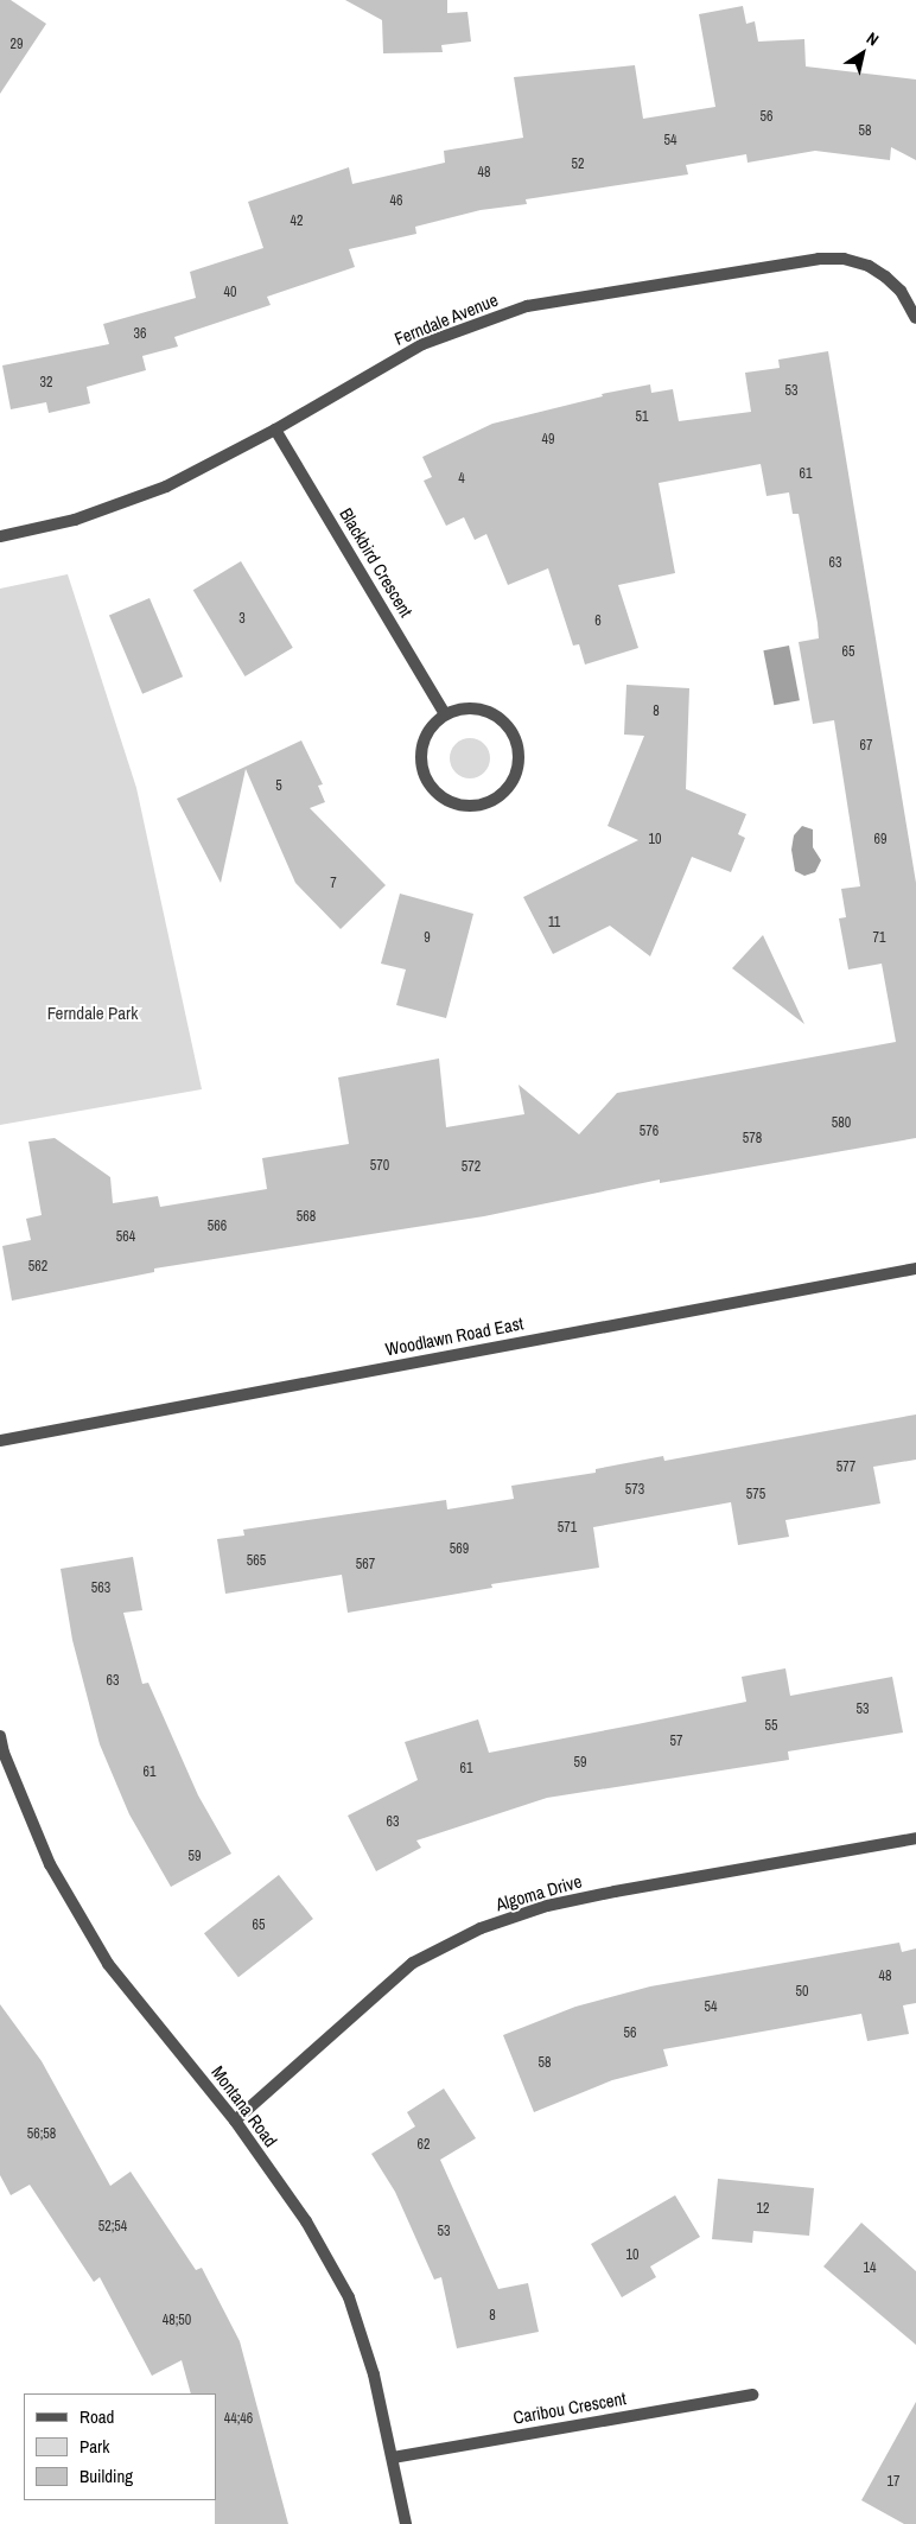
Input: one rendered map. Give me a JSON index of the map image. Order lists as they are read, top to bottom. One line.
{"streets":{"street":["Ferndale Avenue","Blackbird Crescent","Woodlawn Road East","Algoma Drive","Montana Road","Caribou Crescent"]},"crossings":[["Ferndale Avenue","Blackbird Crescent"],["Algoma Drive","Montana Road"],["Montana Road","Caribou Crescent"]],"parks":["Ferndale Park"],"house_numbers":["29","56","58","54","52","48","46","42","40","36","32","53","51","49","61","4","63","3","6","65","8","67","5","10","69","7","11","9","71","580","576","578","570","572","568","566","564","562","577","573","575","571","569","565","567","563","63","53","55","57","59","61","61","63","59","65","48","50","54","56","58","56;58","62","12","52;54","53","10","14","8","48;50","44;46","17"],"legend":["Road","Park","Building"],"north":"top right"}
